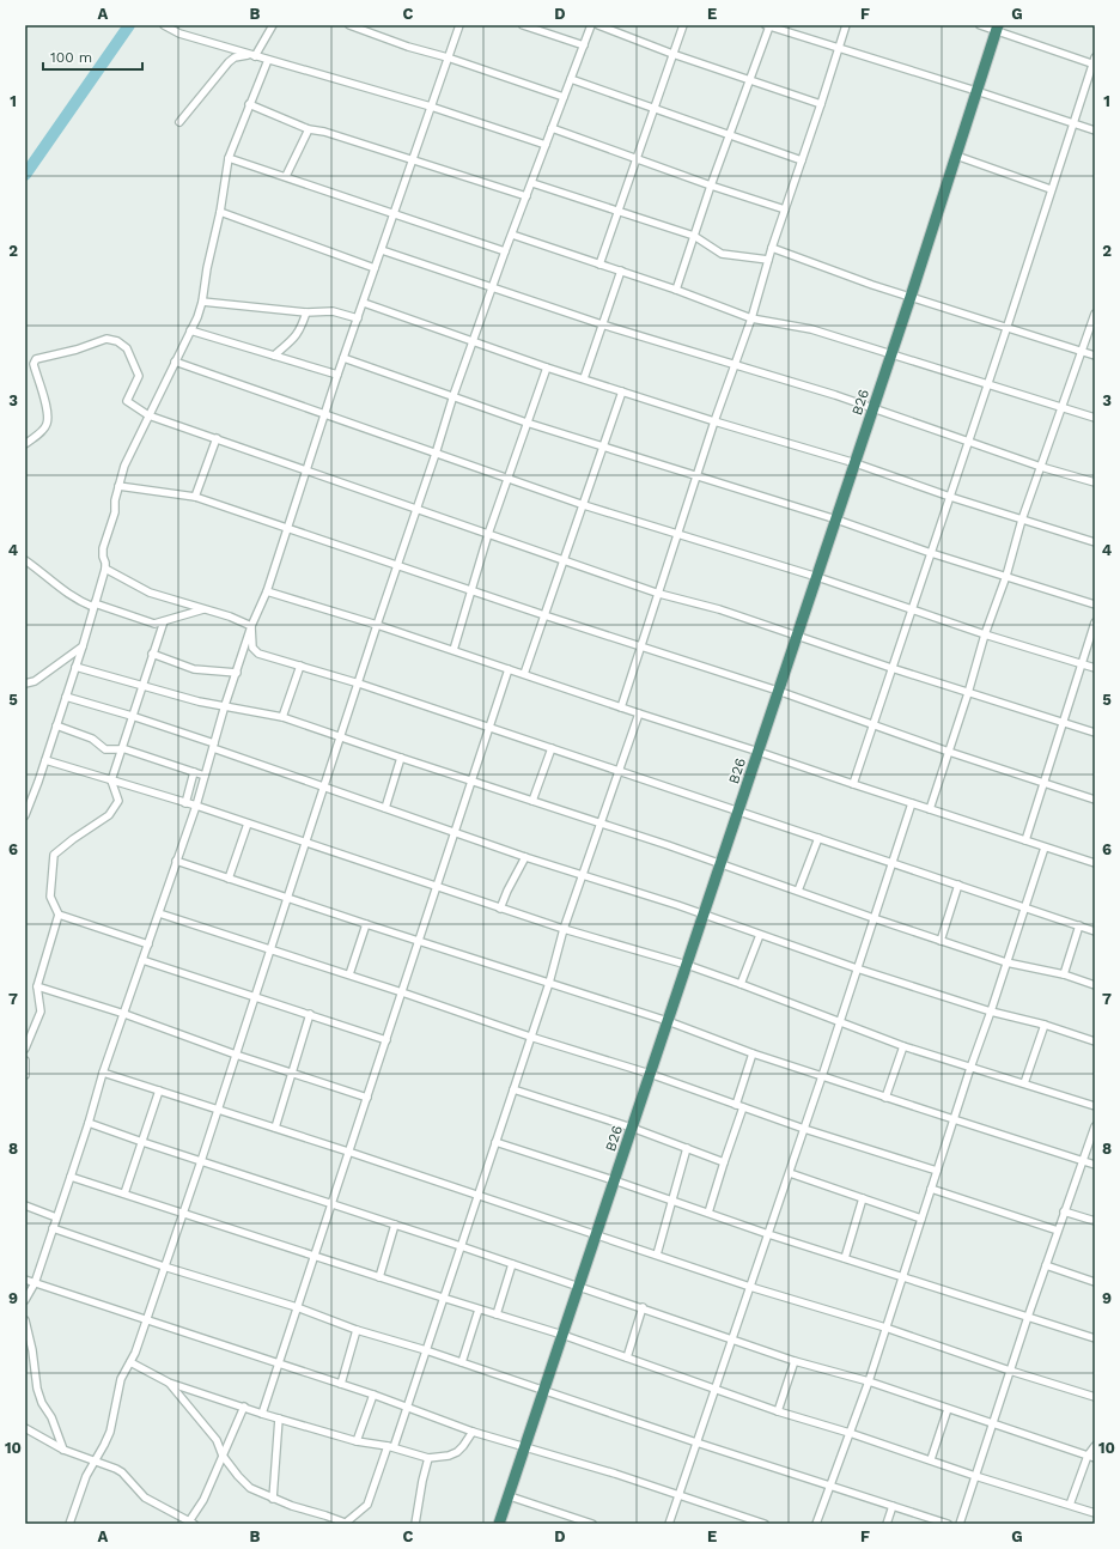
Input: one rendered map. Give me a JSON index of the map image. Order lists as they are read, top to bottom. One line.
{"streets":{"highway":["B26"]},"scale_bar":"100 m","grid":{"columns":["A","B","C","D","E","F","G"],"rows":["1","2","3","4","5","6","7","8","9","10"]}}
